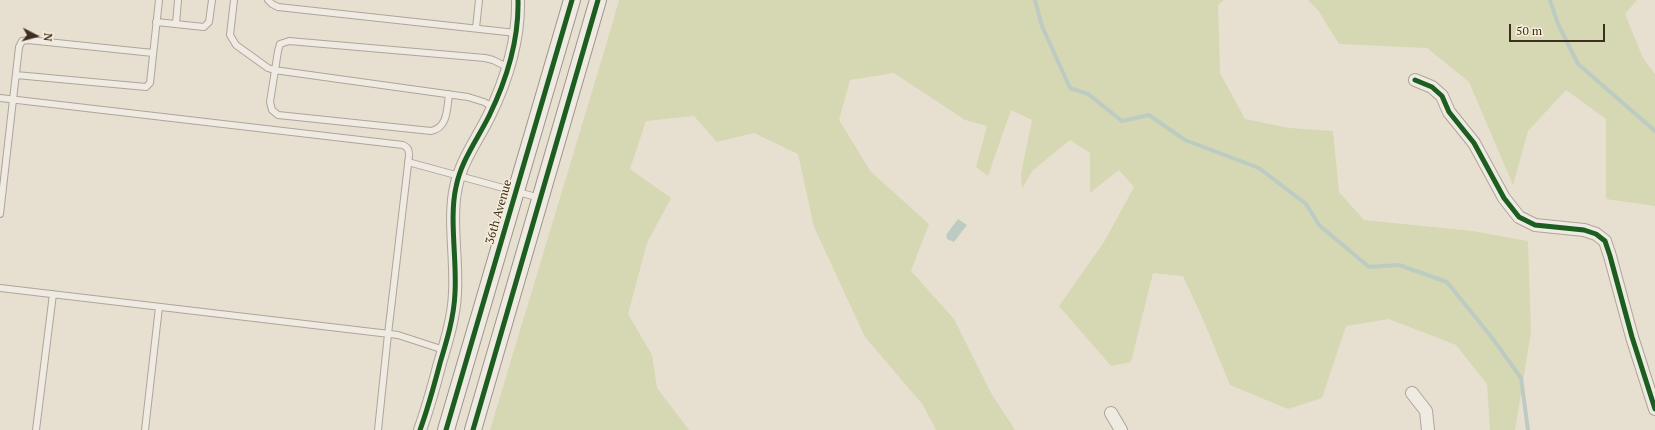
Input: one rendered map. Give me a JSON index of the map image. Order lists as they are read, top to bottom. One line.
{"streets":{"main road":["36th Avenue"]},"scale_bar":"50 m","north":"right"}
